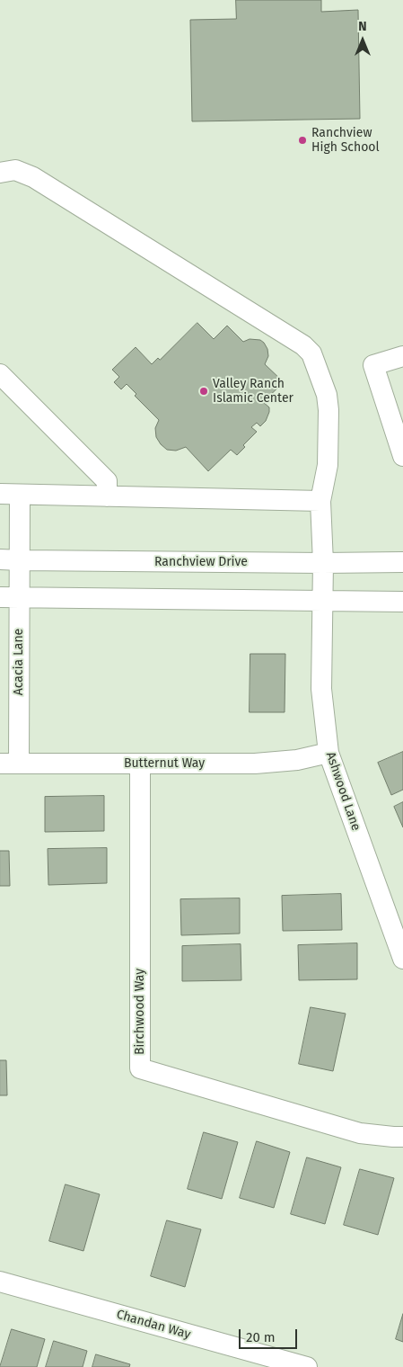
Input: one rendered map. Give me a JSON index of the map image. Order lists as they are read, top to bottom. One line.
{"streets":{"street":["Ranchview Drive","Acacia Lane","Butternut Way","Ashwood Lane","Birchwood Way","Chandan Way"]},"crossings":[["Ranchview Drive","Acacia Lane"],["Ranchview Drive","Ashwood Lane"],["Acacia Lane","Butternut Way"],["Butternut Way","Ashwood Lane"],["Butternut Way","Birchwood Way"]],"places":["Ranchview High School","Valley Ranch Islamic Center"],"scale_bar":"20 m","north":"top"}
